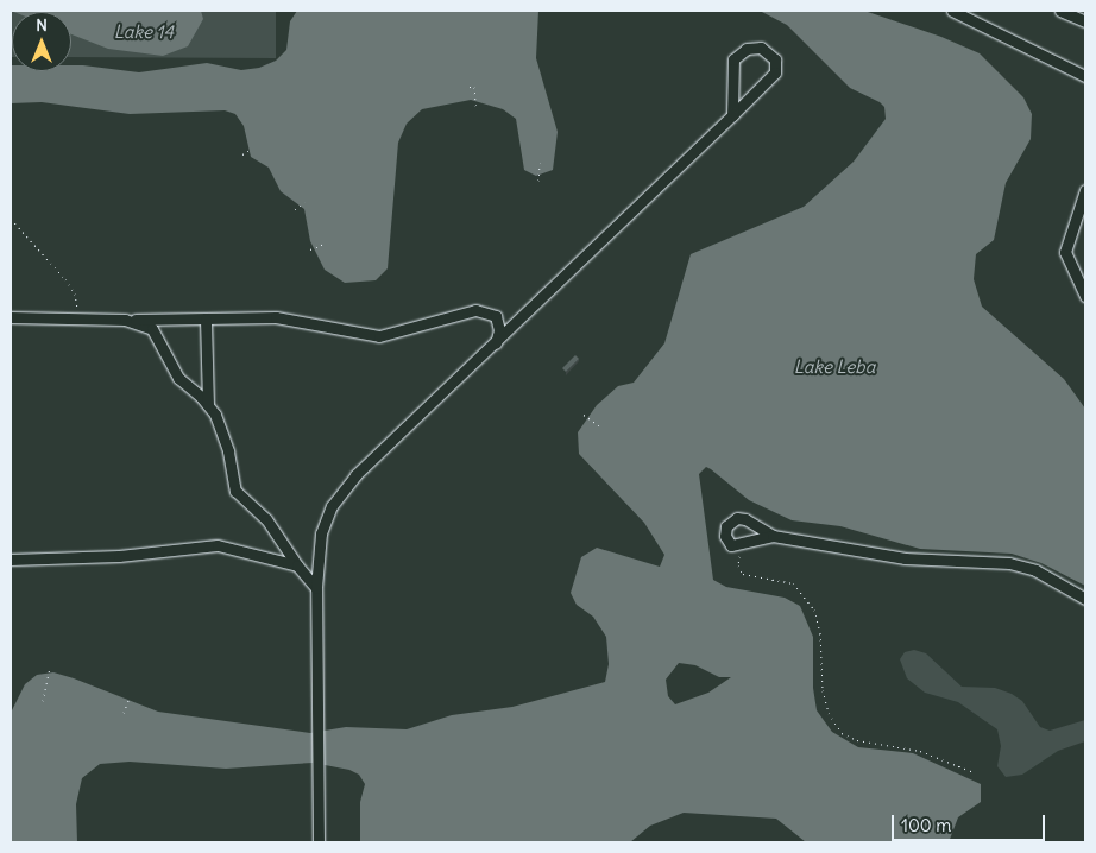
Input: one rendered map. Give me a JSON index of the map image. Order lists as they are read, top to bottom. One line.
{"water":["Lake 14","Lake Leba"],"scale_bar":"100 m","north":"top"}
